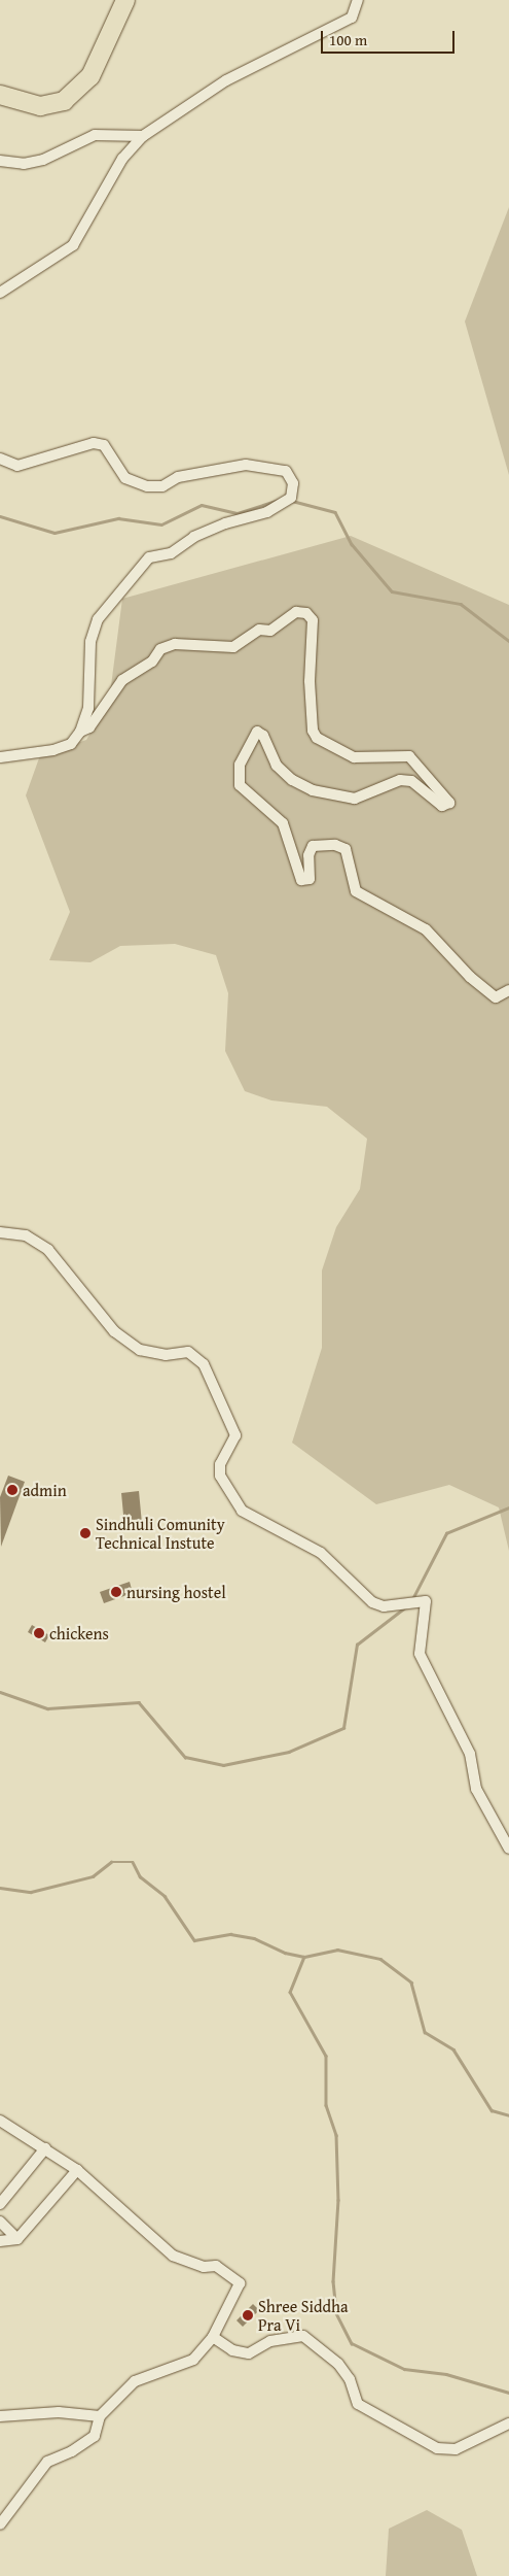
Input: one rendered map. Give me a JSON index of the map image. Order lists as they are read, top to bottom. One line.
{"places":["admin","Sindhuli Comunity Technical Instute","nursing hostel","chickens","Shree Siddha Pra Vi"],"scale_bar":"100 m"}
